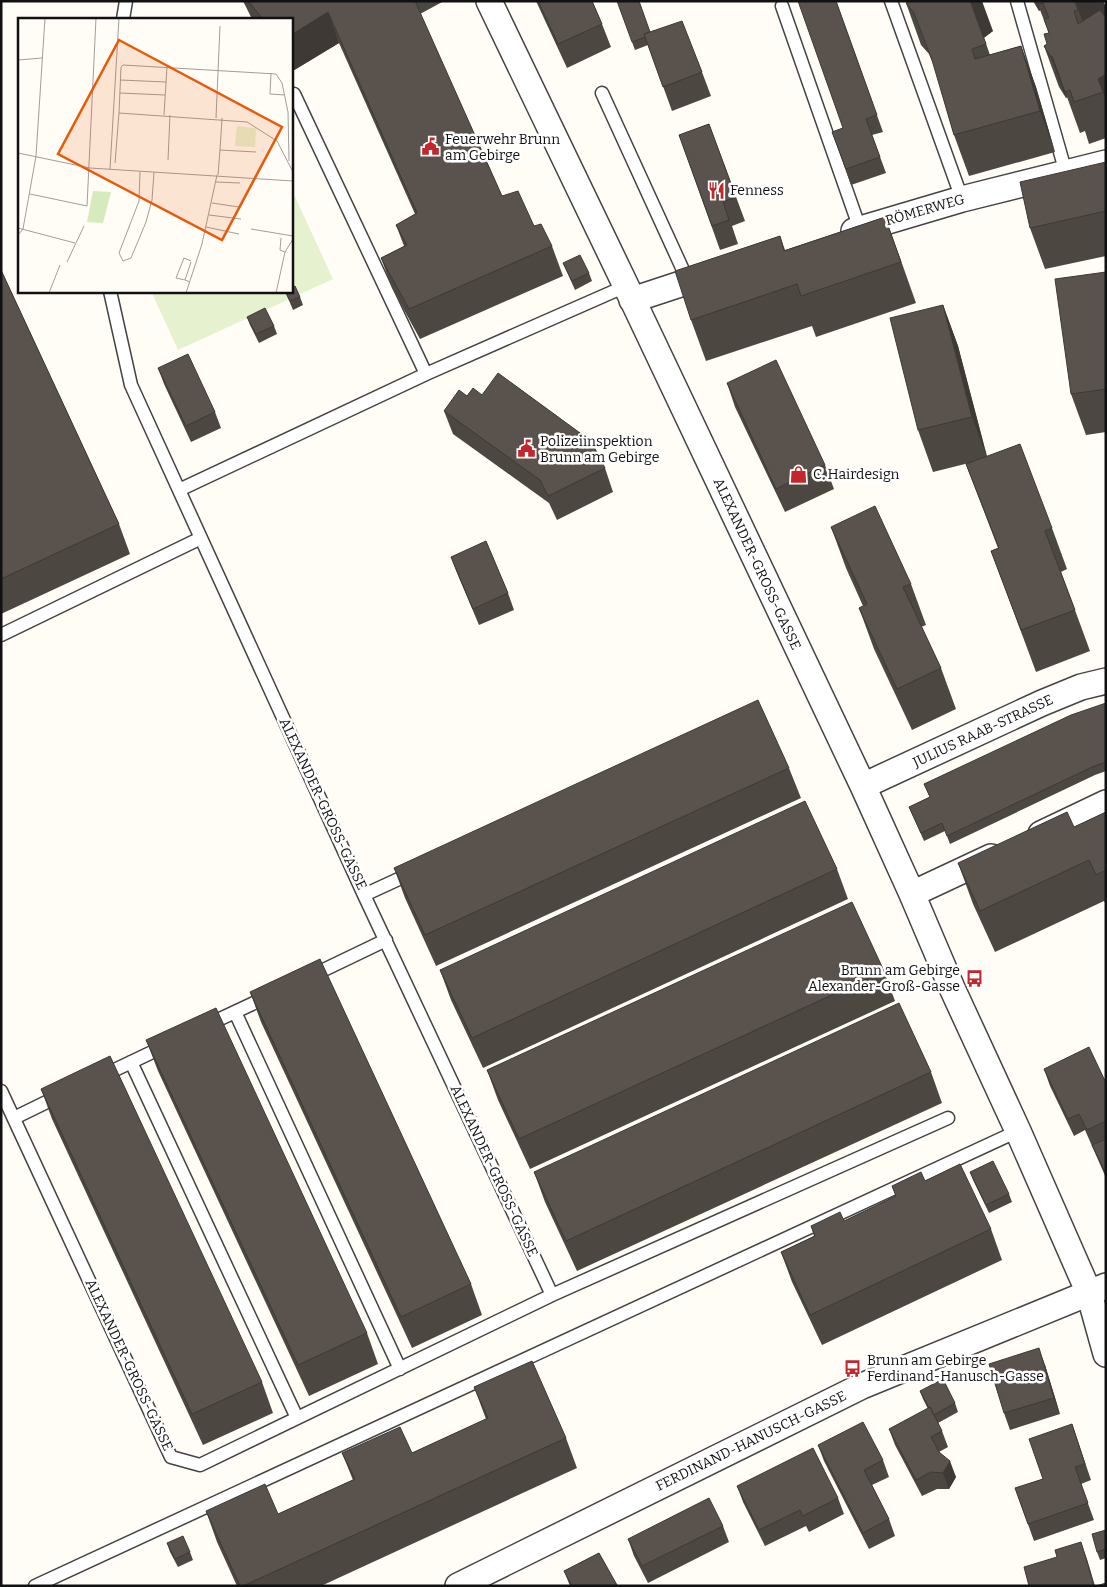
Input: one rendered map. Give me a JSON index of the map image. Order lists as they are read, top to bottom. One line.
{"streets":{"street":["RÖMERWEG","ALEXANDER-GROSS-GASSE","JULIUS RAAB-STRASSE","FERDINAND-HANUSCH-GASSE"]},"crossings":[["ALEXANDER-GROSS-GASSE","JULIUS RAAB-STRASSE"],["ALEXANDER-GROSS-GASSE","FERDINAND-HANUSCH-GASSE"]],"places":{"public building":["Feuerwehr Brunn am Gebirge","Polizeiinspektion Brunn am Gebirge"],"restaurant":["Fenness"],"shop":["C. Hairdesign"],"bus stop":["Brunn am Gebirge Alexander-Groß-Gasse","Brunn am Gebirge Ferdinand-Hanusch-Gasse"]}}
